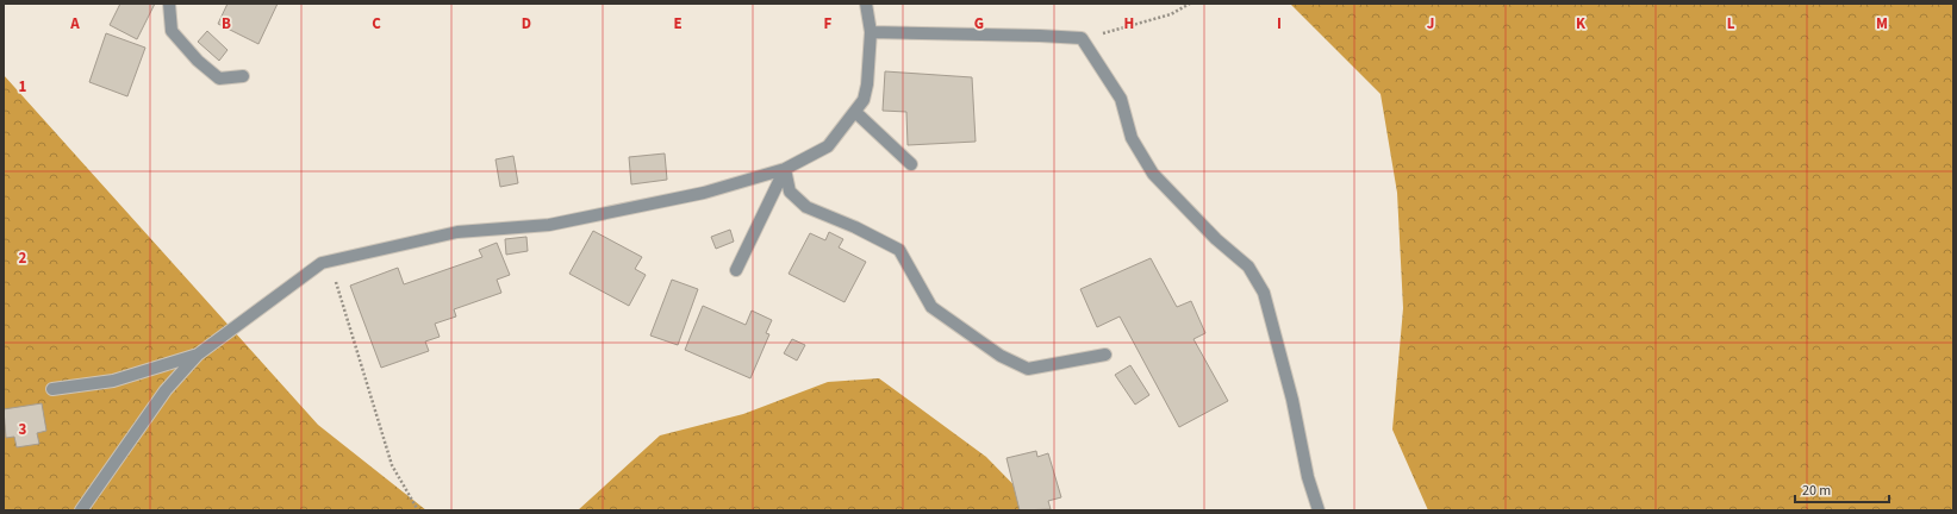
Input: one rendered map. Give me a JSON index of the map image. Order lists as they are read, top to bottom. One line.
{"scale_bar":"20 m","grid":{"columns":["A","B","C","D","E","F","G","H","I","J","K","L","M"],"rows":["1","2","3"]}}
